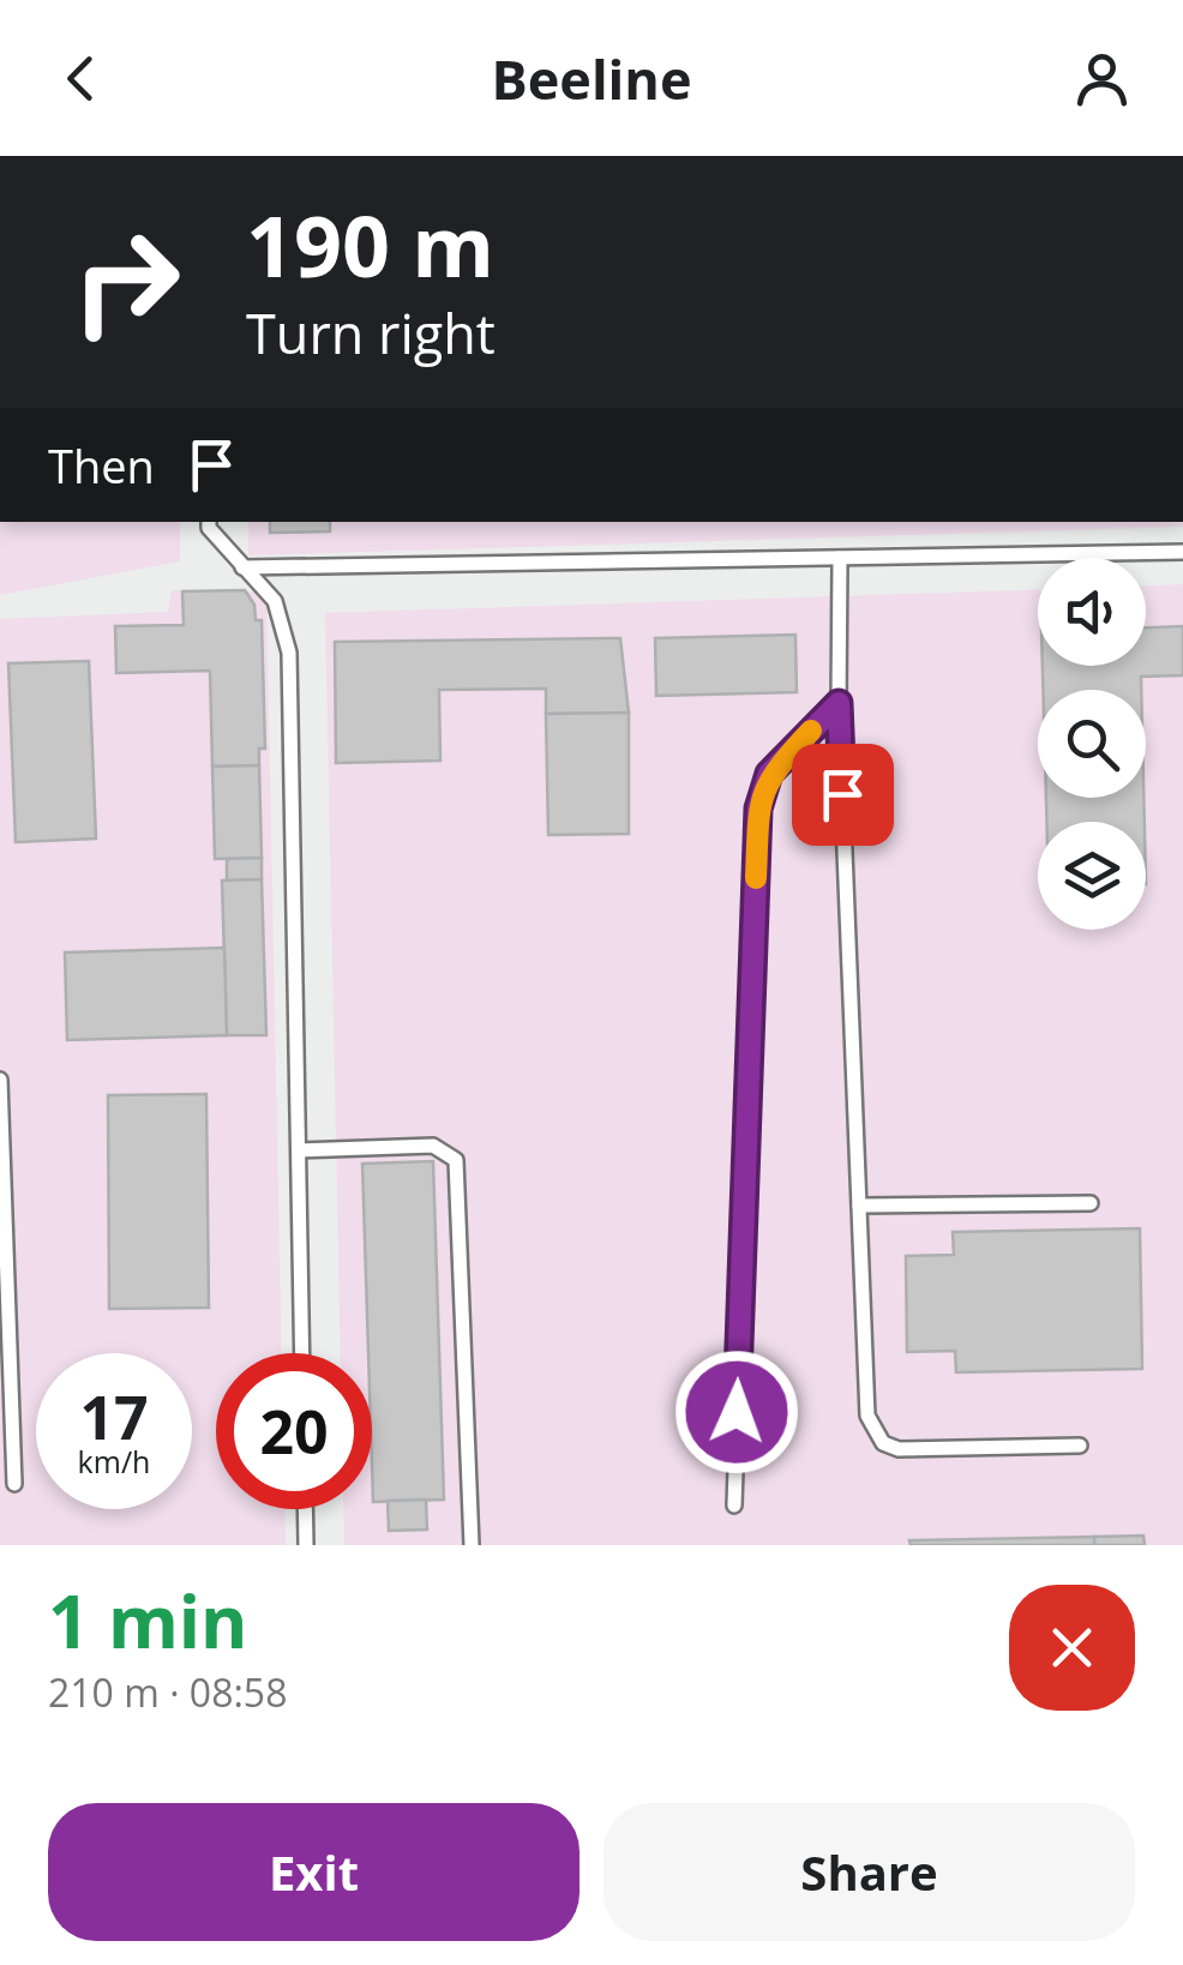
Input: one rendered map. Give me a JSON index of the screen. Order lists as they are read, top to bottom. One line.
{"page":{"header":"Beeline","turn":["190 m","Turn right"],"then":"Then","speed":"17 km/h","limit":"20","heading":["1 min","210 m · 08:58"],"buttons":["Exit","Share"]}}
